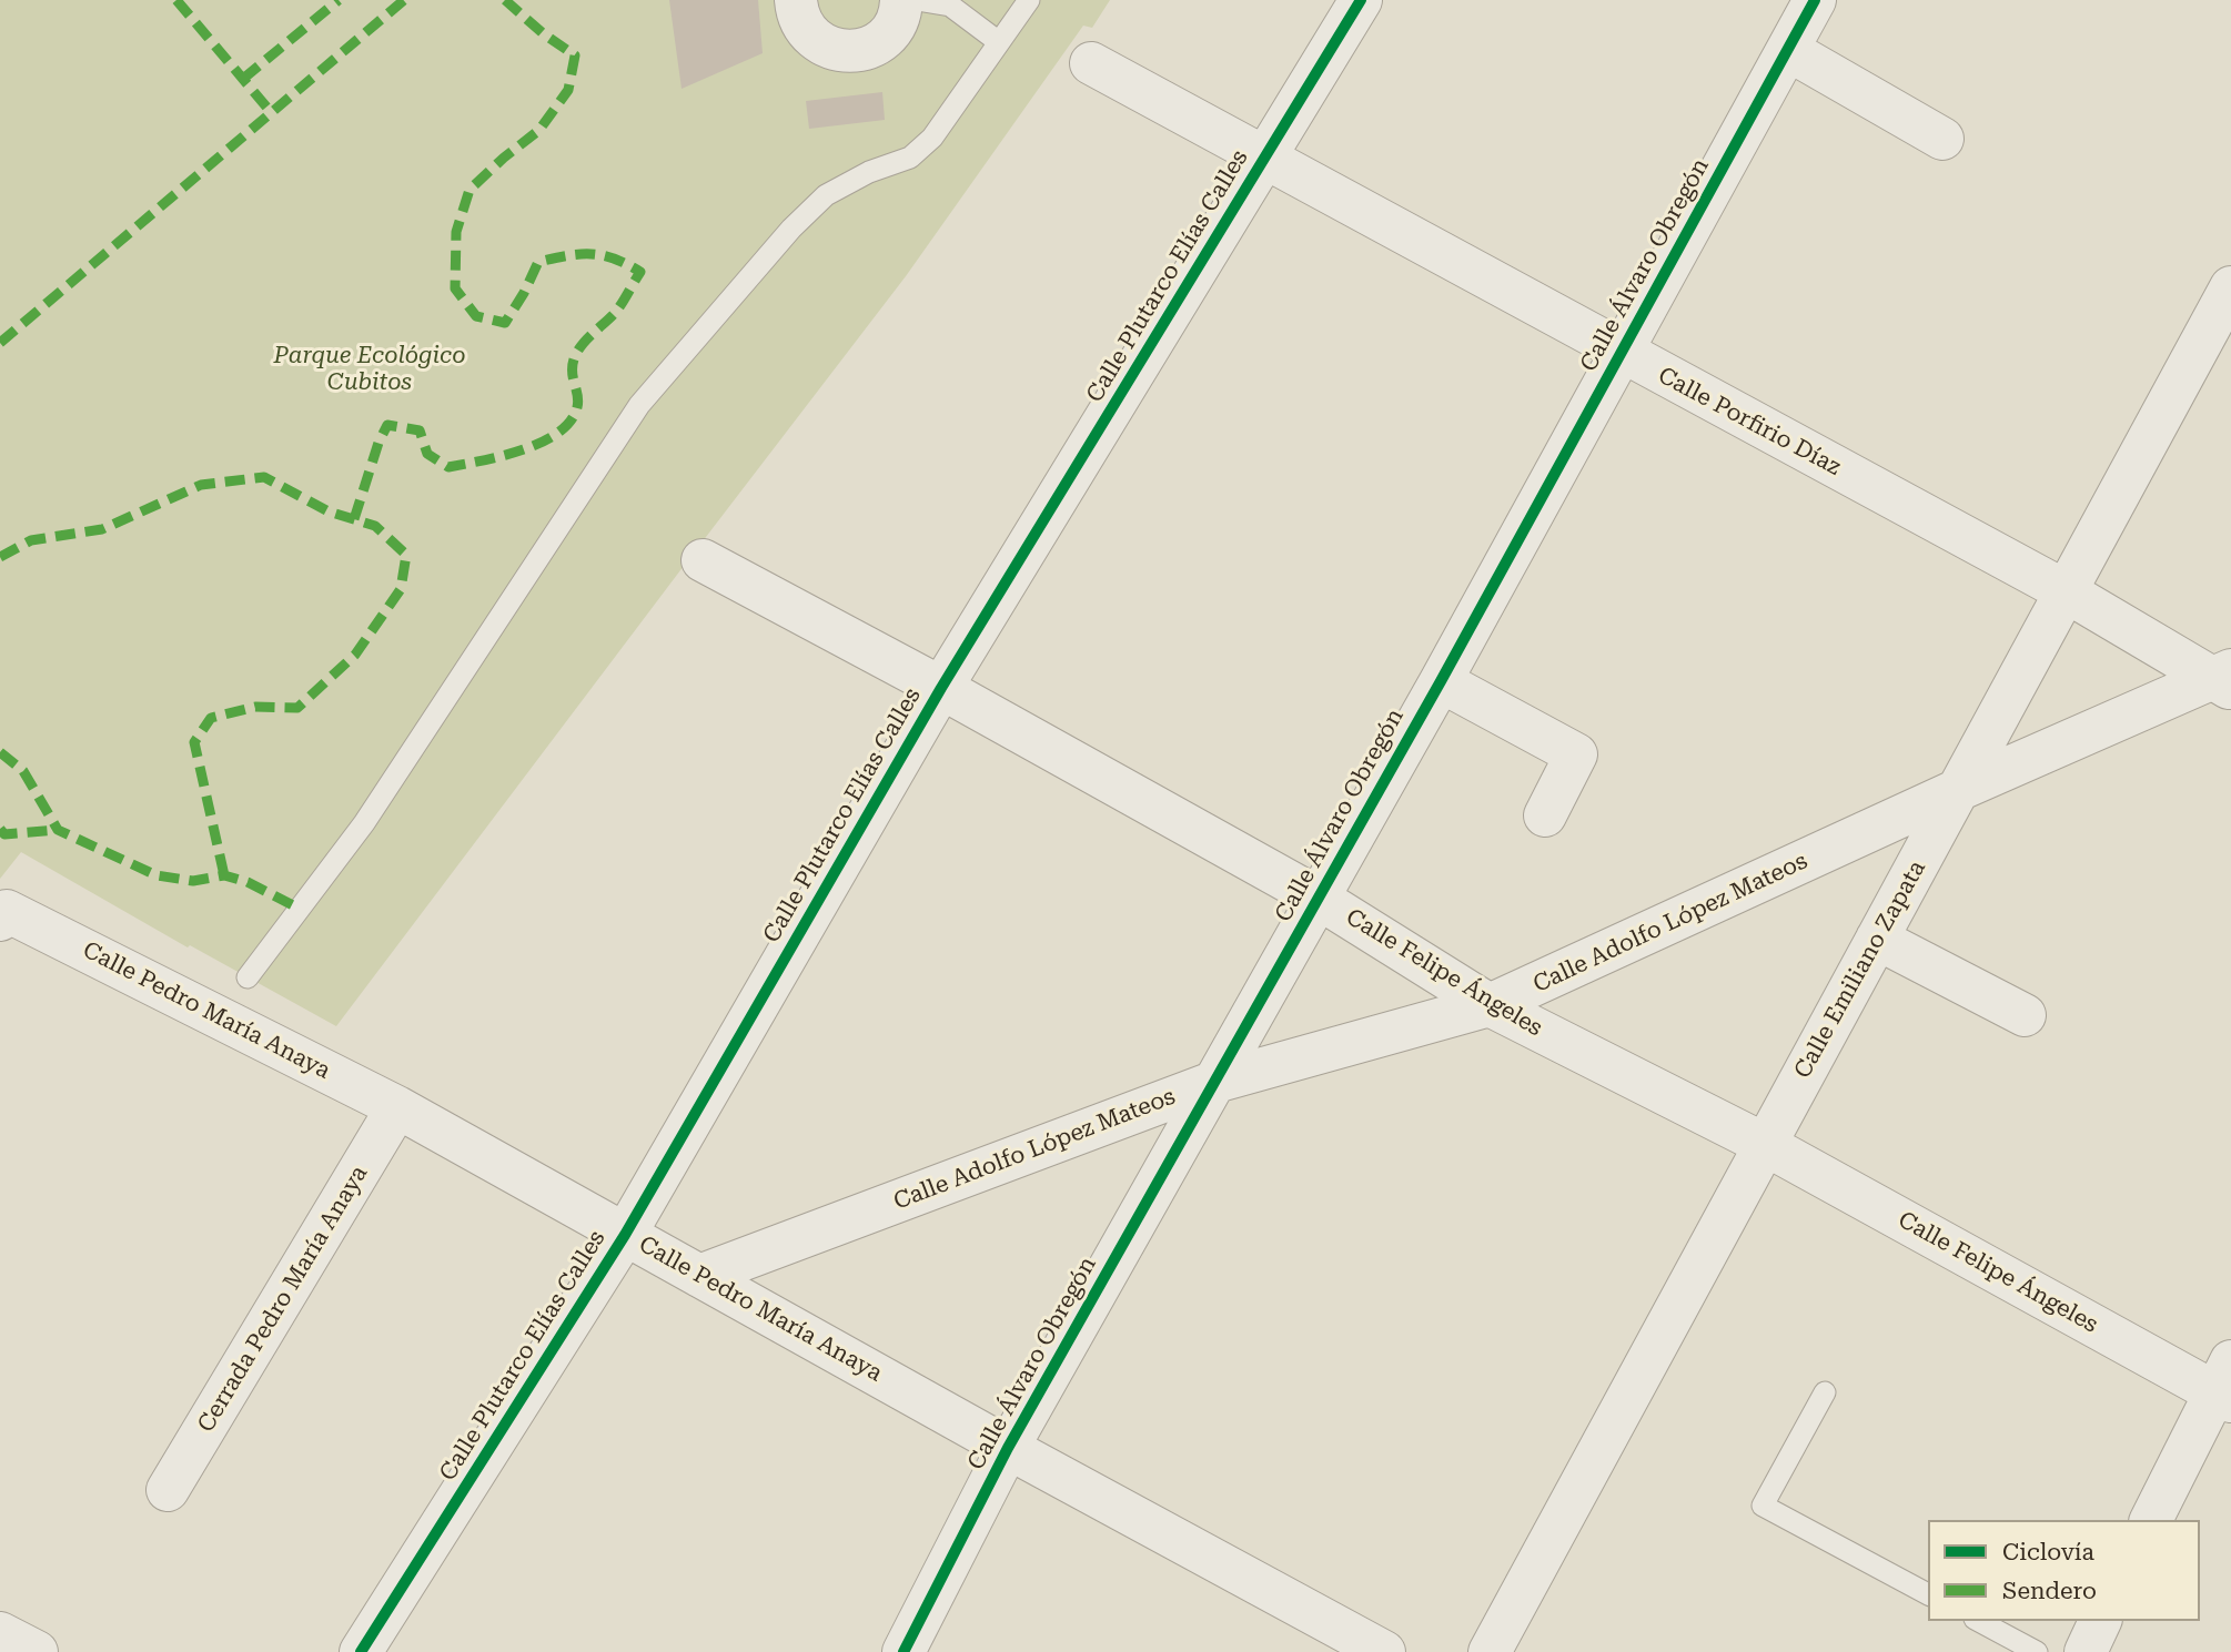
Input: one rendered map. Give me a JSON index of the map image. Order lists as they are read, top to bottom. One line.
{"streets":{"street":["Calle Álvaro Obregón","Calle Plutarco Elías Calles","Calle Porfirio Díaz","Calle Adolfo López Mateos","Calle Emiliano Zapata","Calle Felipe Ángeles","Calle Pedro María Anaya","Cerrada Pedro María Anaya"]},"crossings":[["Calle Álvaro Obregón","Calle Porfirio Díaz"],["Calle Álvaro Obregón","Calle Adolfo López Mateos"],["Calle Álvaro Obregón","Calle Felipe Ángeles"],["Calle Álvaro Obregón","Calle Pedro María Anaya"],["Calle Plutarco Elías Calles","Calle Porfirio Díaz"],["Calle Plutarco Elías Calles","Calle Felipe Ángeles"],["Calle Plutarco Elías Calles","Calle Pedro María Anaya"],["Calle Porfirio Díaz","Calle Adolfo López Mateos"],["Calle Porfirio Díaz","Calle Emiliano Zapata"],["Calle Adolfo López Mateos","Calle Emiliano Zapata"],["Calle Adolfo López Mateos","Calle Felipe Ángeles"],["Calle Adolfo López Mateos","Calle Pedro María Anaya"],["Calle Emiliano Zapata","Calle Felipe Ángeles"],["Calle Pedro María Anaya","Cerrada Pedro María Anaya"]],"parks":["Parque Ecológico Cubitos"],"legend":["Ciclovía","Sendero"]}
